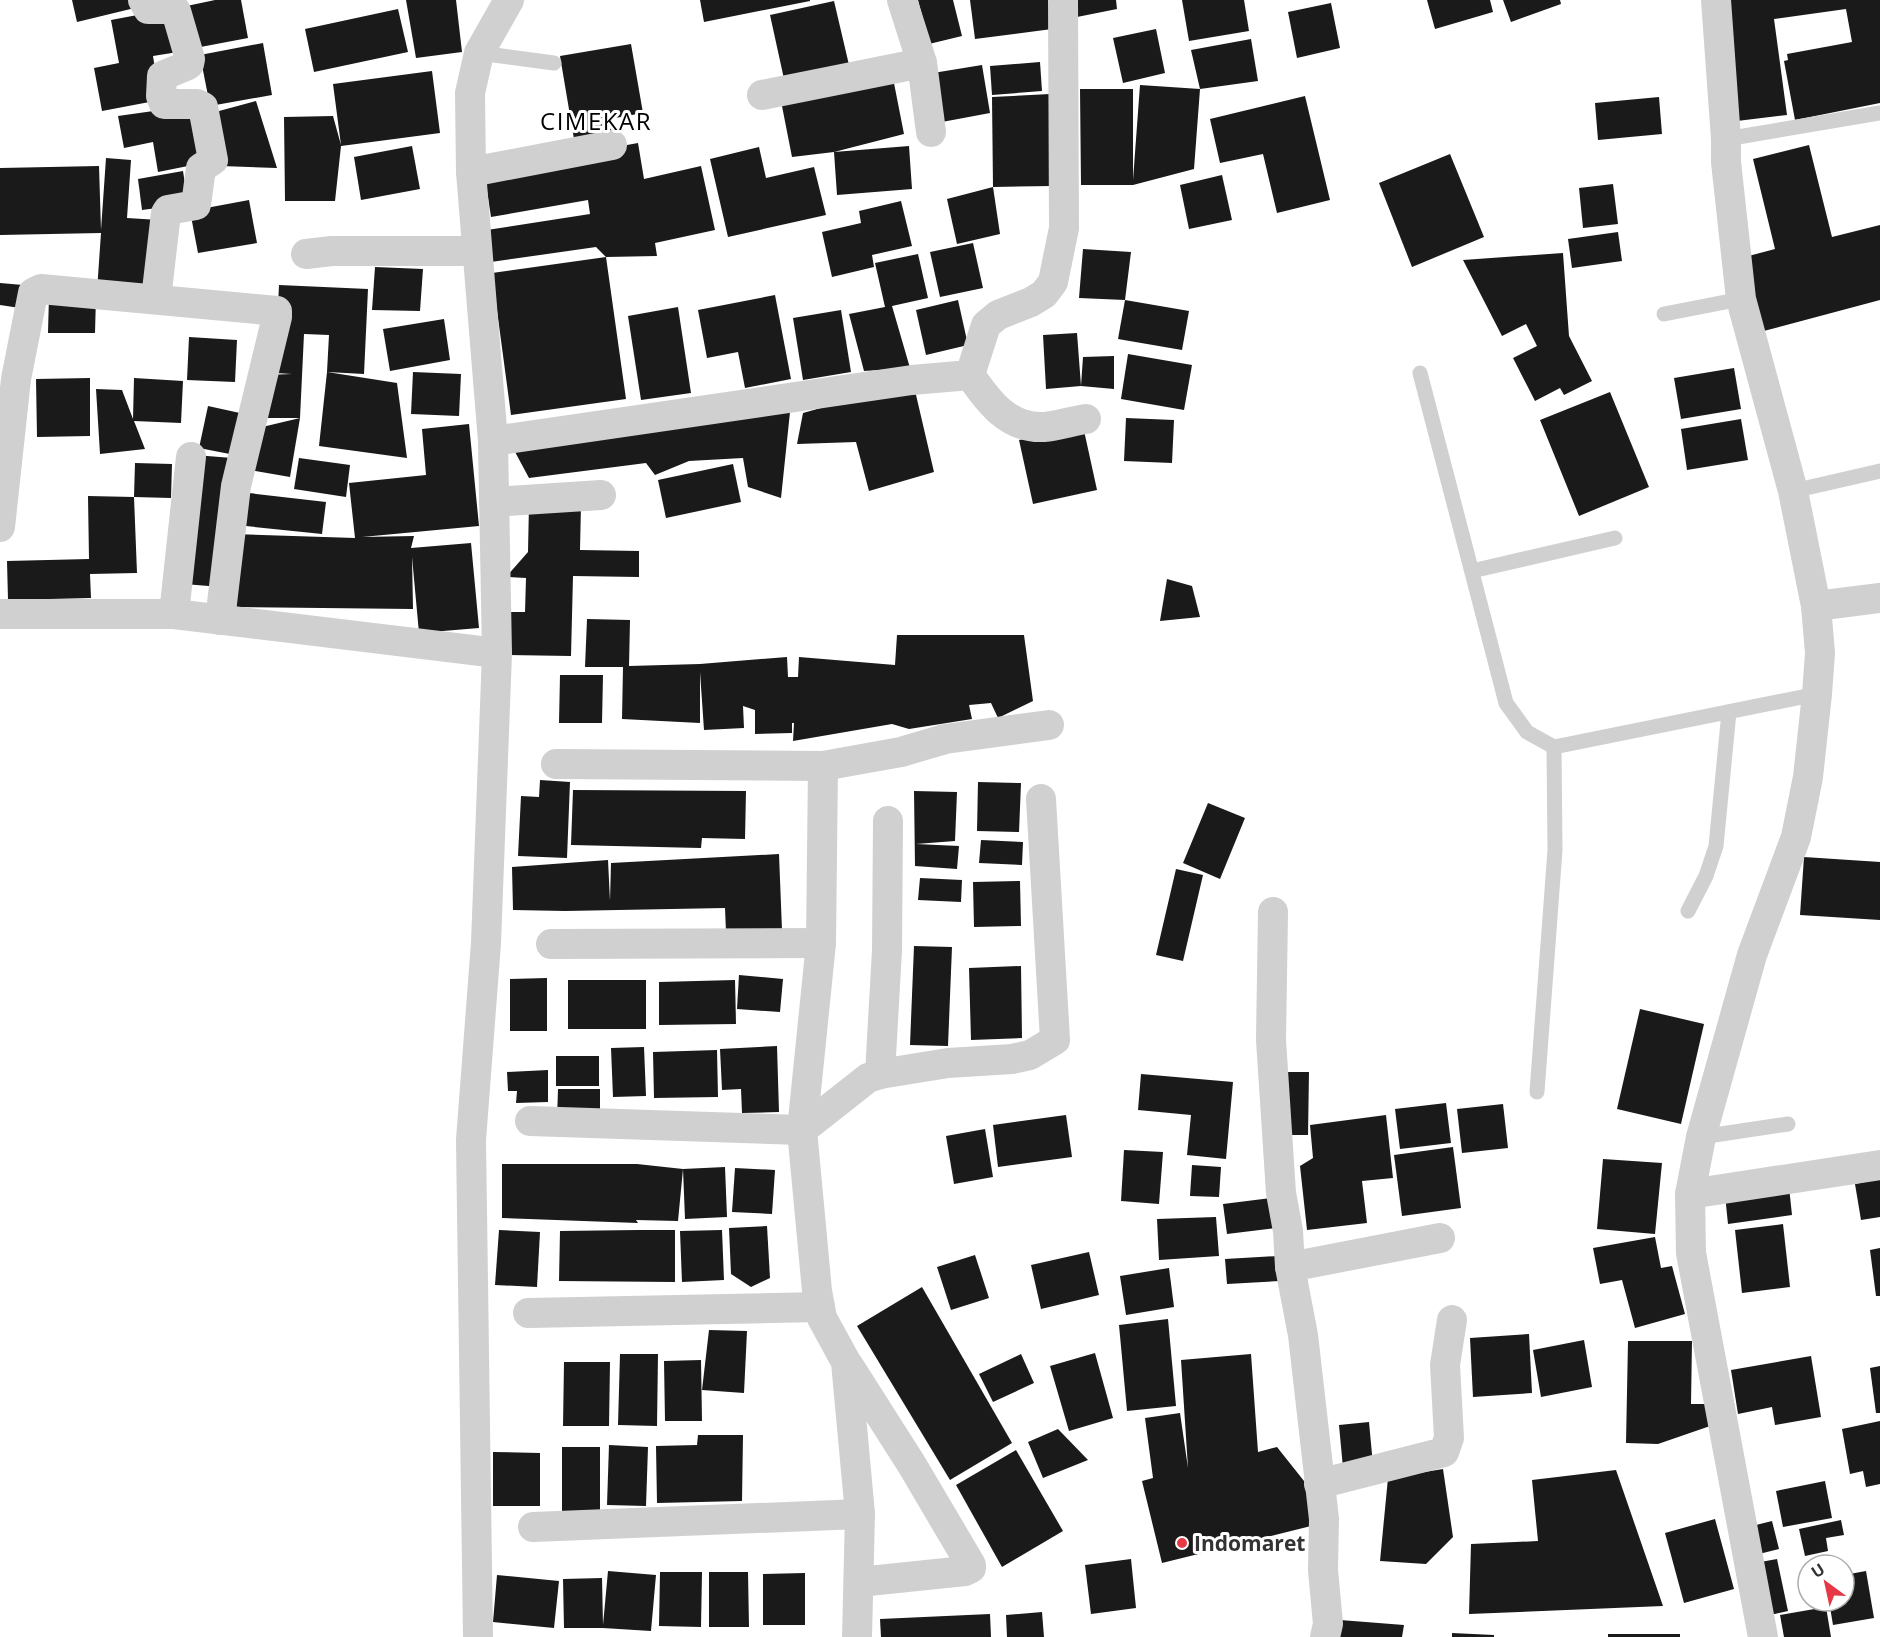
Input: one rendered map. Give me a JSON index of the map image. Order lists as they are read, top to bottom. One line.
{"districts":["CIMEKAR"],"places":["Indomaret"],"north":"top left"}
